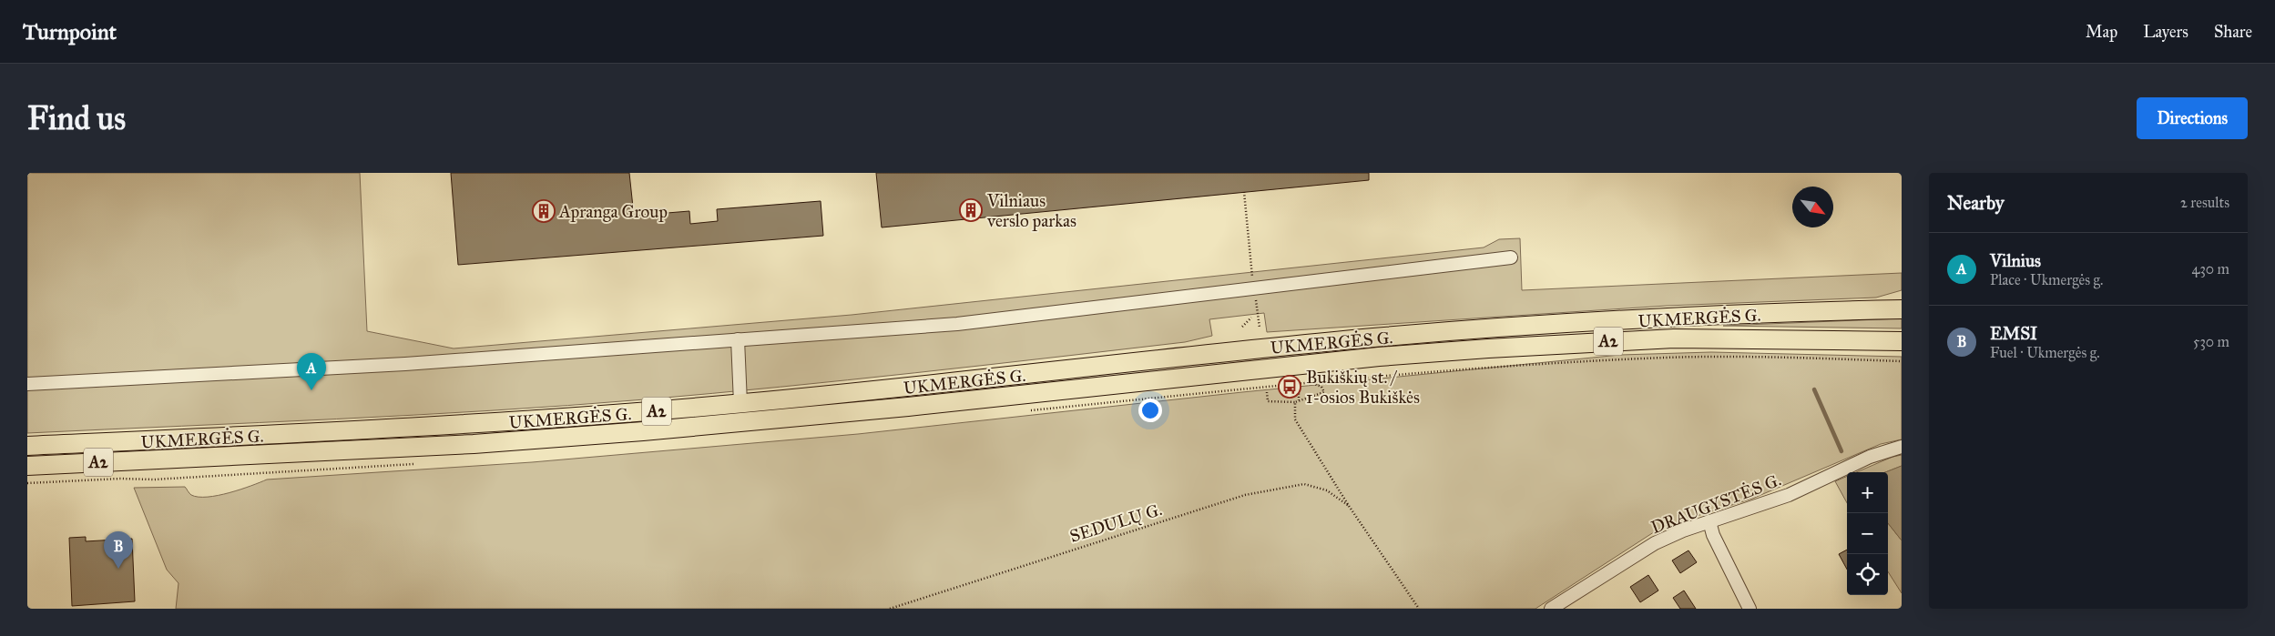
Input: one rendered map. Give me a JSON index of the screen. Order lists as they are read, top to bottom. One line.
{"streets":{"highway":["UKMERGĖS G.","A2"],"street":["DRAUGYSTĖS G."],"path":["SEDULŲ G."]},"places":{"building":["Vilniaus verslo parkas","Apranga Group"],"bus stop":["Bukiškių st. / 1-osios Bukiškės"]},"north":"bottom right","page":{"header":"Turnpoint","nav":["Map","Layers","Share"],"buttons":"Directions","title":"Find us","heading":["Nearby","2 results"],"list":[{"mark":"A","name":"Vilnius","note":"Place · Ukmergės g.","value":"430 m"},{"mark":"B","name":"EMSI","note":"Fuel · Ukmergės g.","value":"530 m"}],"pins":["A","B"],"map_buttons":["+","−"]}}
